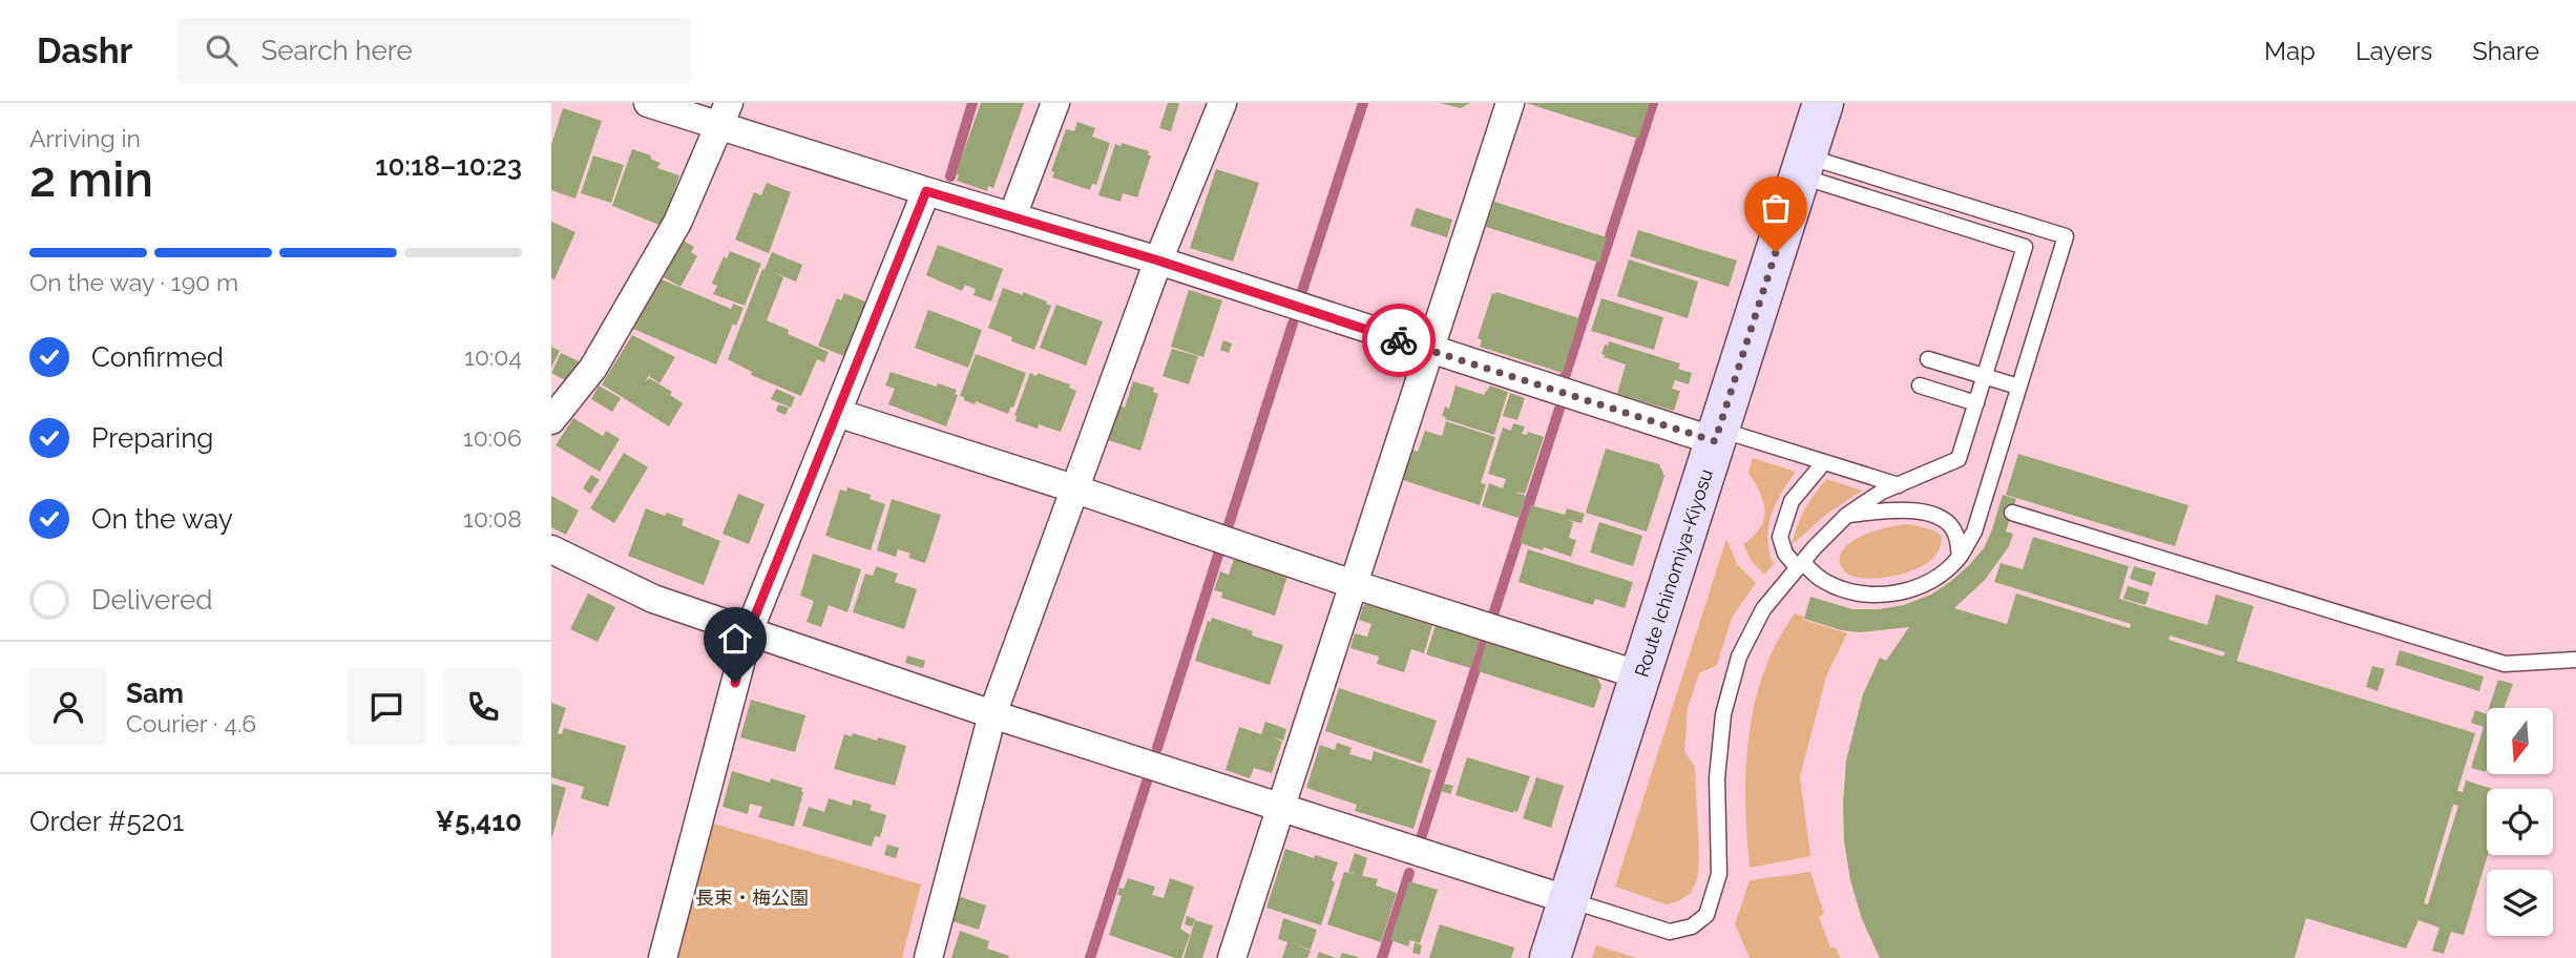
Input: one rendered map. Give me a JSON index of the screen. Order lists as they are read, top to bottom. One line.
{"streets":{"main road":["Route Ichinomiya-Kiyosu"]},"parks":["長束・梅公園"],"north":"bottom","page":{"header":"Dashr","search":"Search here","nav":["Map","Layers","Share"],"heading":["2 min","Arriving in","10:18–10:23"],"panel":["Sam","Courier · 4.6","Order #5201","¥5,410"],"bar":"On the way · 190 m","list":[["Confirmed","10:04"],["Preparing","10:06"],["On the way","10:08"],"Delivered"]}}
